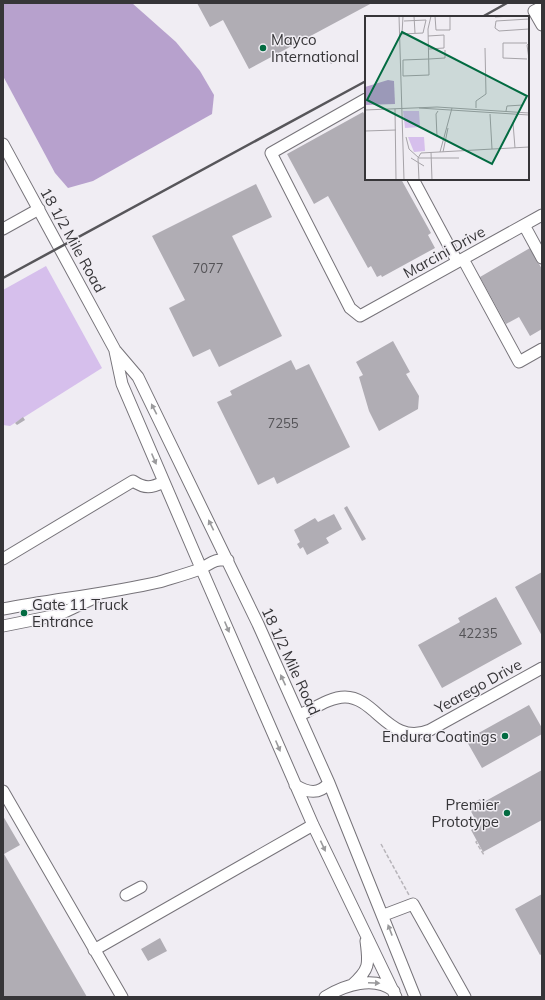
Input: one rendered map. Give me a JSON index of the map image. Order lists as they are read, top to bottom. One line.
{"streets":{"street":["18 1/2 Mile Road","Marcini Drive","Yearego Drive"]},"crossings":[["18 1/2 Mile Road","Yearego Drive"]],"places":["Mayco International","Gate 11 Truck Entrance","Endura Coatings","Premier Prototype"],"house_numbers":["7077","7255","42235"]}
